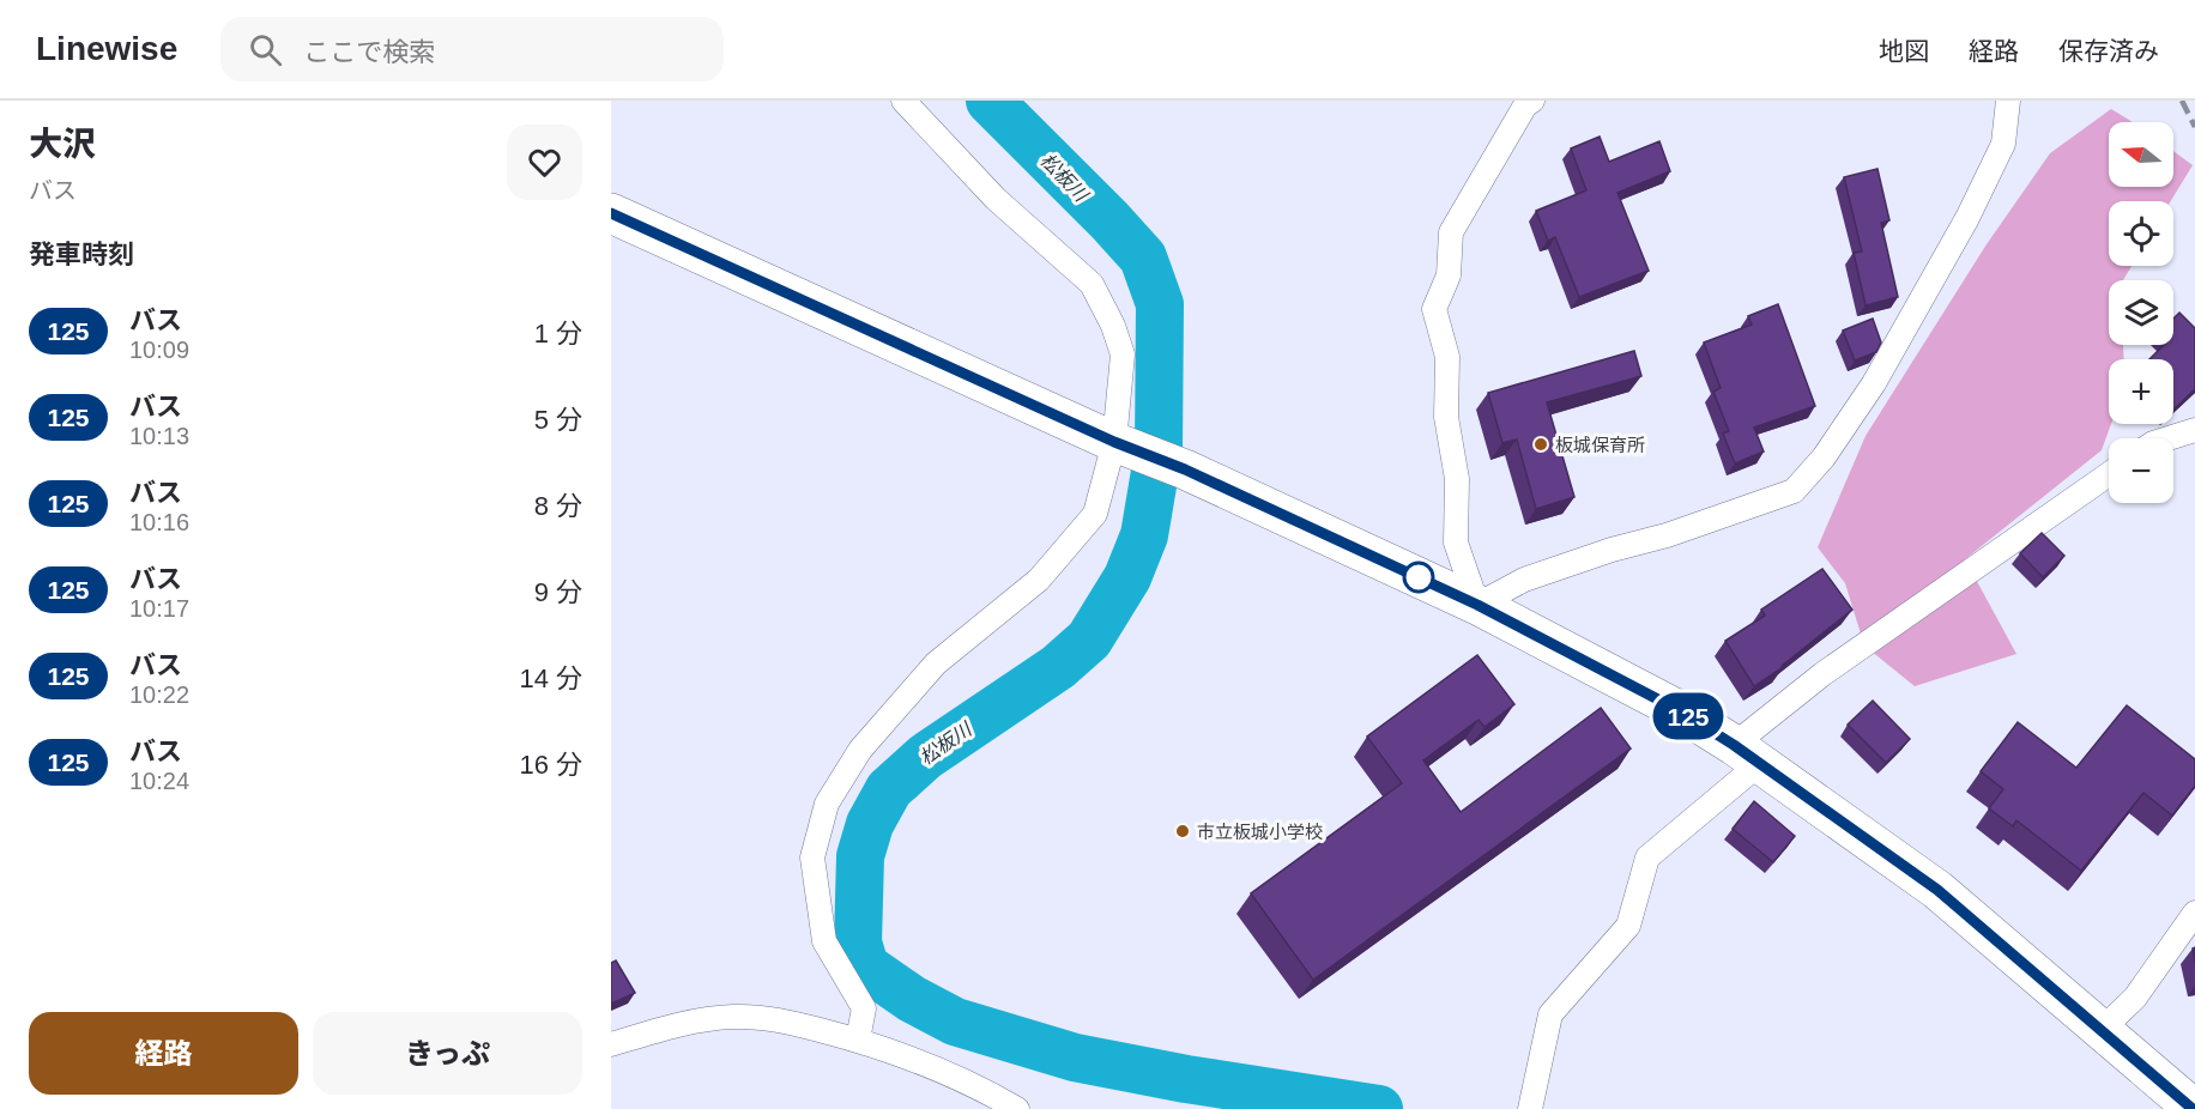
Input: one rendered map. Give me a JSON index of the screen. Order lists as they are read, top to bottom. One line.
{"water":["松板川"],"places":["板城保育所","市立板城小学校"],"lines":["bus line 125"],"north":"left","page":{"header":"Linewise","search":"ここで検索","nav":["地図","経路","保存済み"],"heading":[["大沢","バス"],"発車時刻"],"on_map":"125","map_buttons":["+","−"],"list":[{"mark":"125","name":"バス","note":"10:09","value":"1 分"},{"mark":"125","name":"バス","note":"10:13","value":"5 分"},{"mark":"125","name":"バス","note":"10:16","value":"8 分"},{"mark":"125","name":"バス","note":"10:17","value":"9 分"},{"mark":"125","name":"バス","note":"10:22","value":"14 分"},{"mark":"125","name":"バス","note":"10:24","value":"16 分"}],"buttons":["経路","きっぷ"]}}
